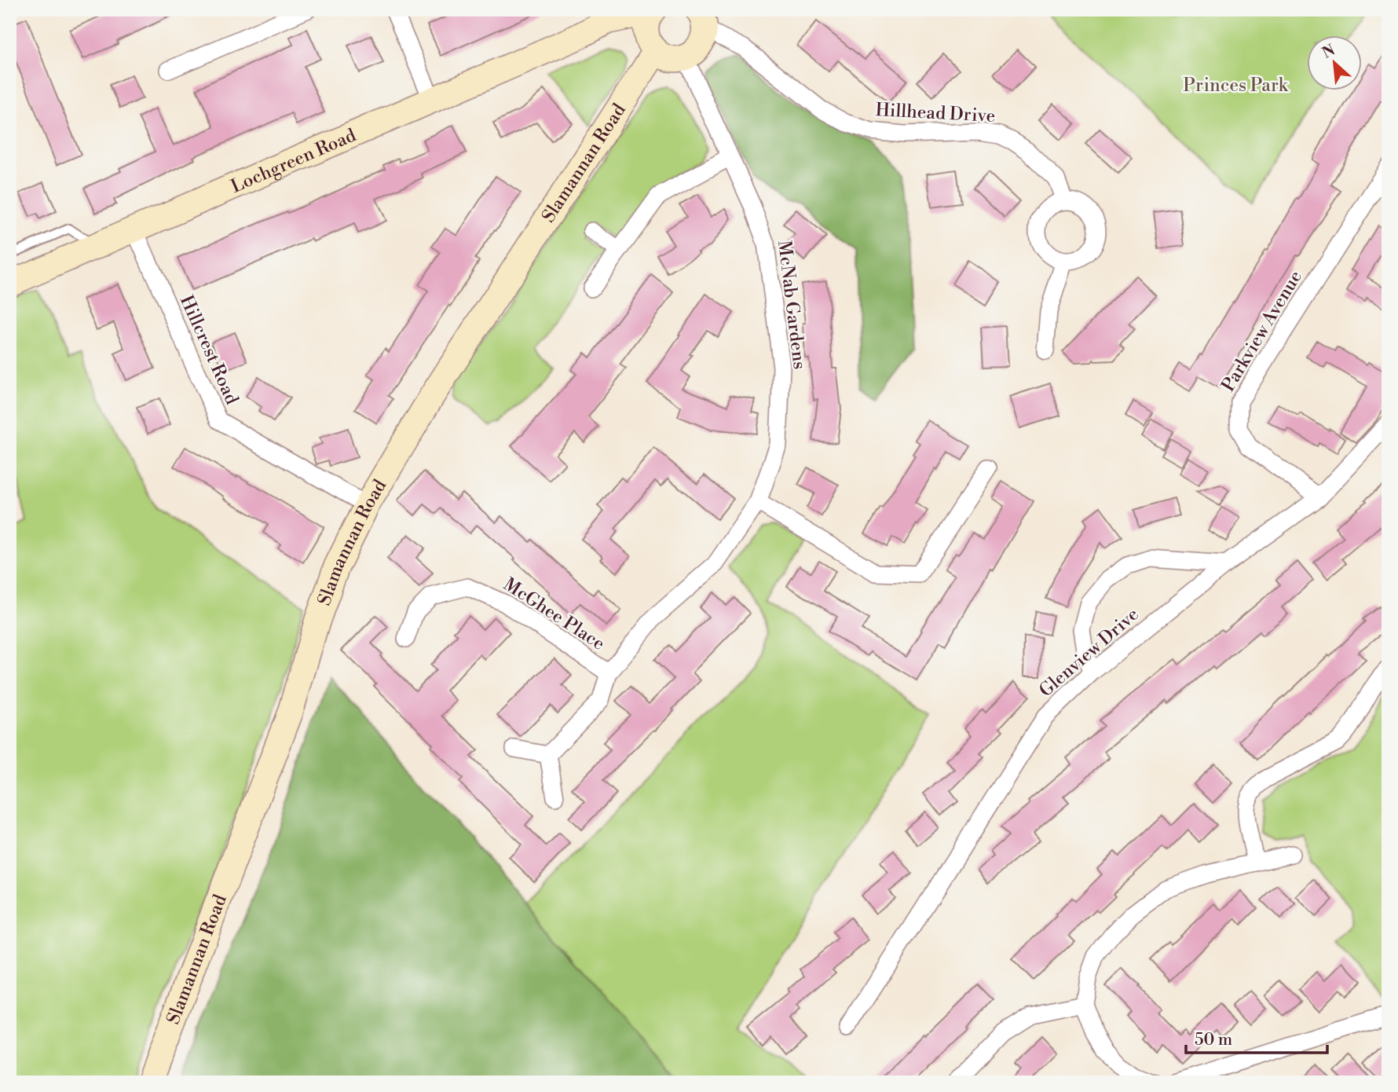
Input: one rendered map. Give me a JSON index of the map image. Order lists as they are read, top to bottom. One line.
{"streets":{"main road":["Lochgreen Road","Slamannan Road"],"street":["Hillhead Drive","McNab Gardens","Parkview Avenue","Hillcrest Road","McGhee Place","Glenview Drive"]},"crossings":[["Lochgreen Road","Slamannan Road"],["Lochgreen Road","Hillcrest Road"],["Slamannan Road","Hillcrest Road"],["McNab Gardens","McGhee Place"],["Parkview Avenue","Glenview Drive"]],"parks":["Princes Park"],"scale_bar":"50 m","north":"top left"}
